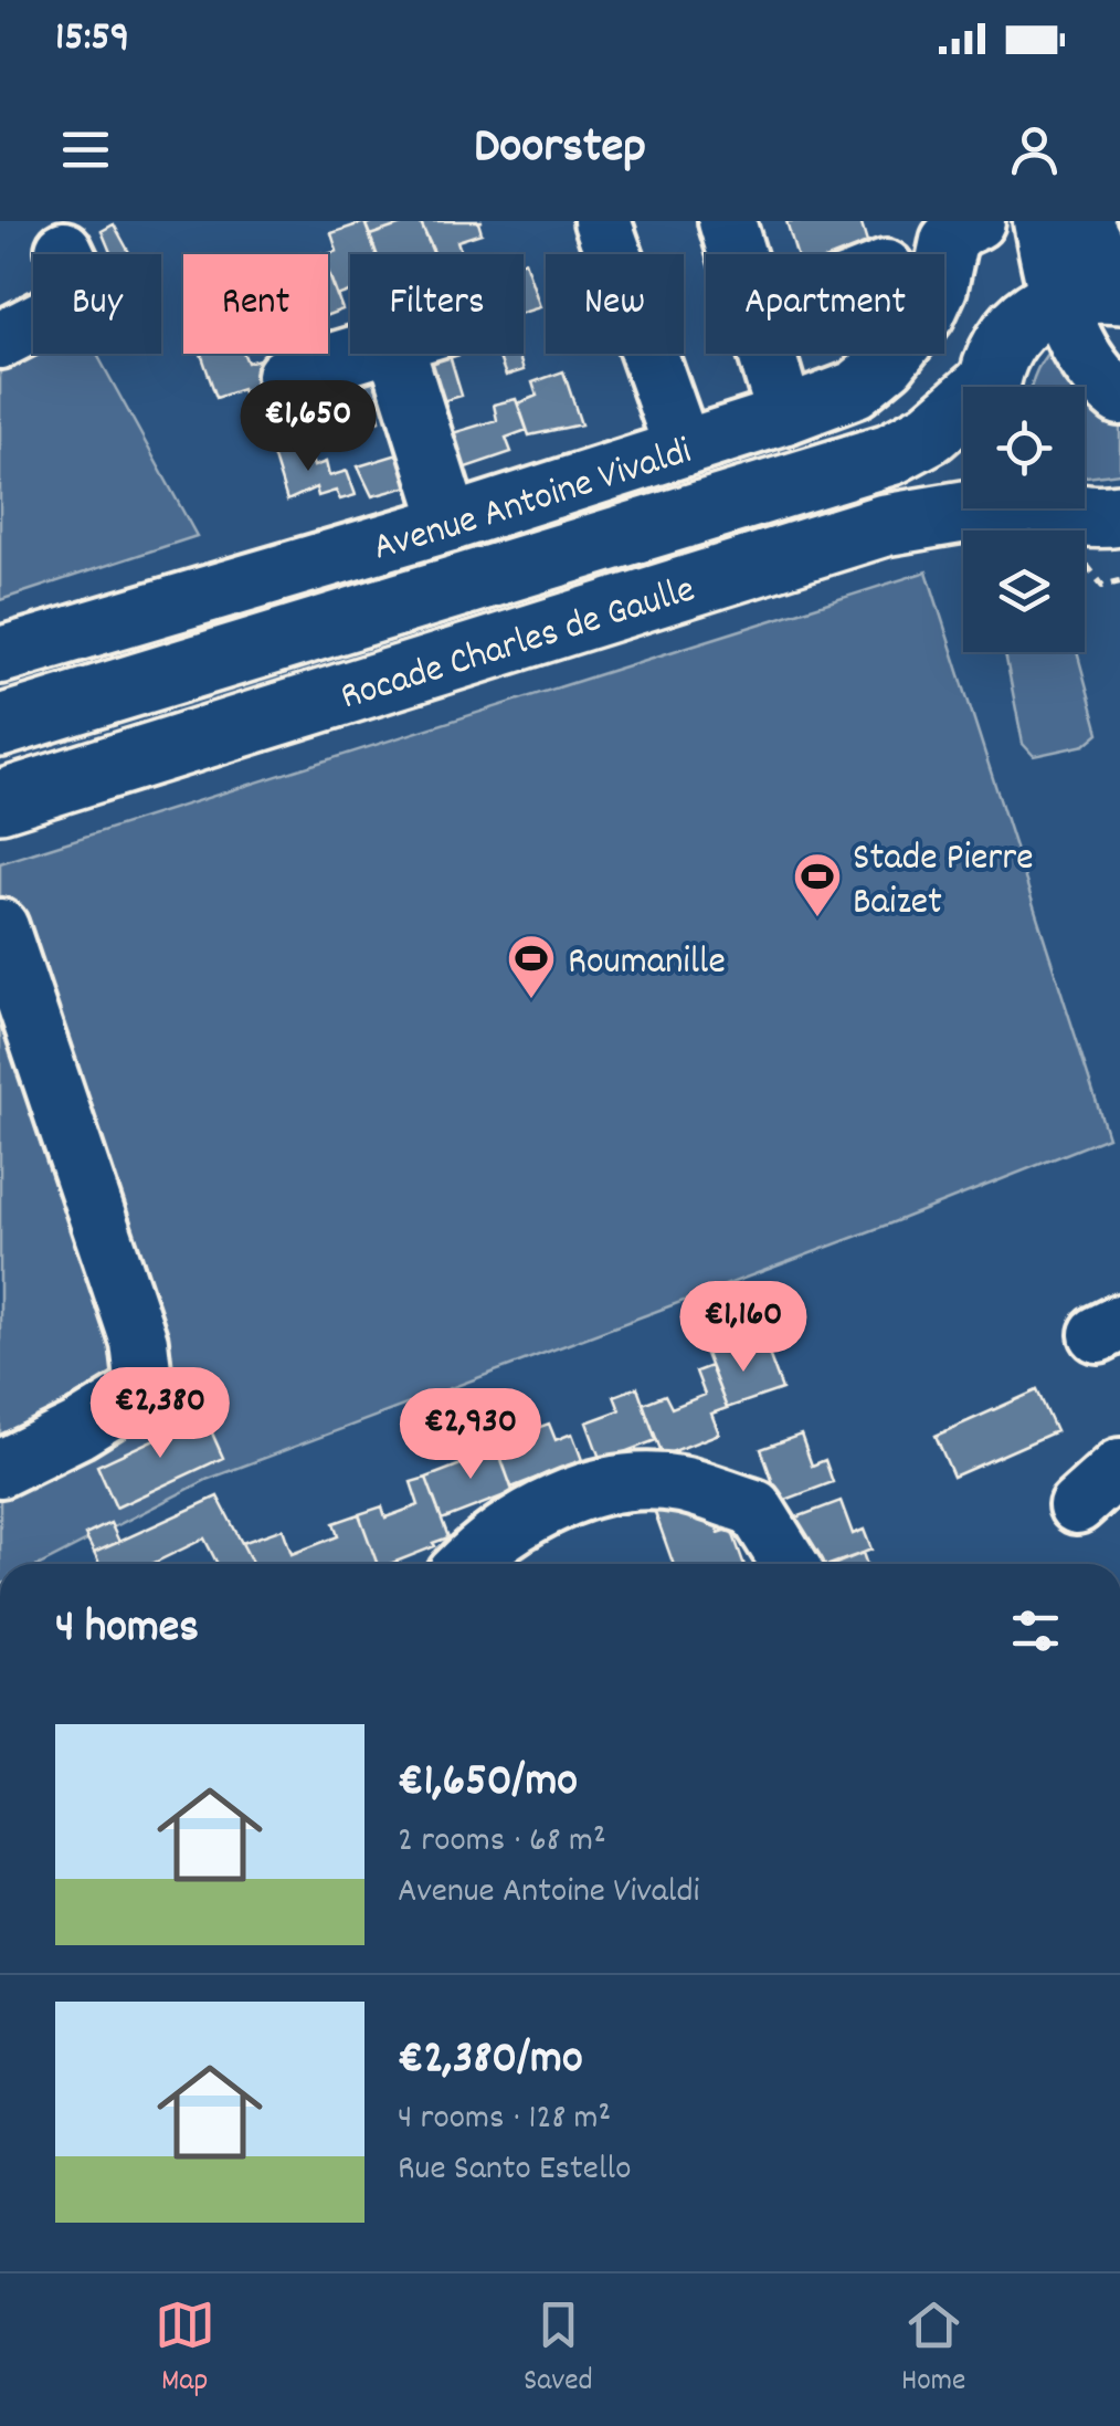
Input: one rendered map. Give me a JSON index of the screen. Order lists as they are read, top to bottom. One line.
{"streets":{"main road":["Rocade Charles de Gaulle"],"street":["Avenue Antoine Vivaldi"]},"places":{"sports":["Stade Pierre Baizet","Roumanille"]},"page":{"status":"15:59","header":"Doorstep","chip":["Buy","Rent","Filters","New","Apartment"],"price":["€1,650","€1,160","€2,380","€2,930"],"heading":"4 homes","list":[{"name":"€1,650/mo","note":"2 rooms · 68 m² · Avenue Antoine Vivaldi"},{"name":"€2,380/mo","note":"4 rooms · 128 m² · Rue Santo Estello"}],"tabs":["Map","Saved","Home"]}}
